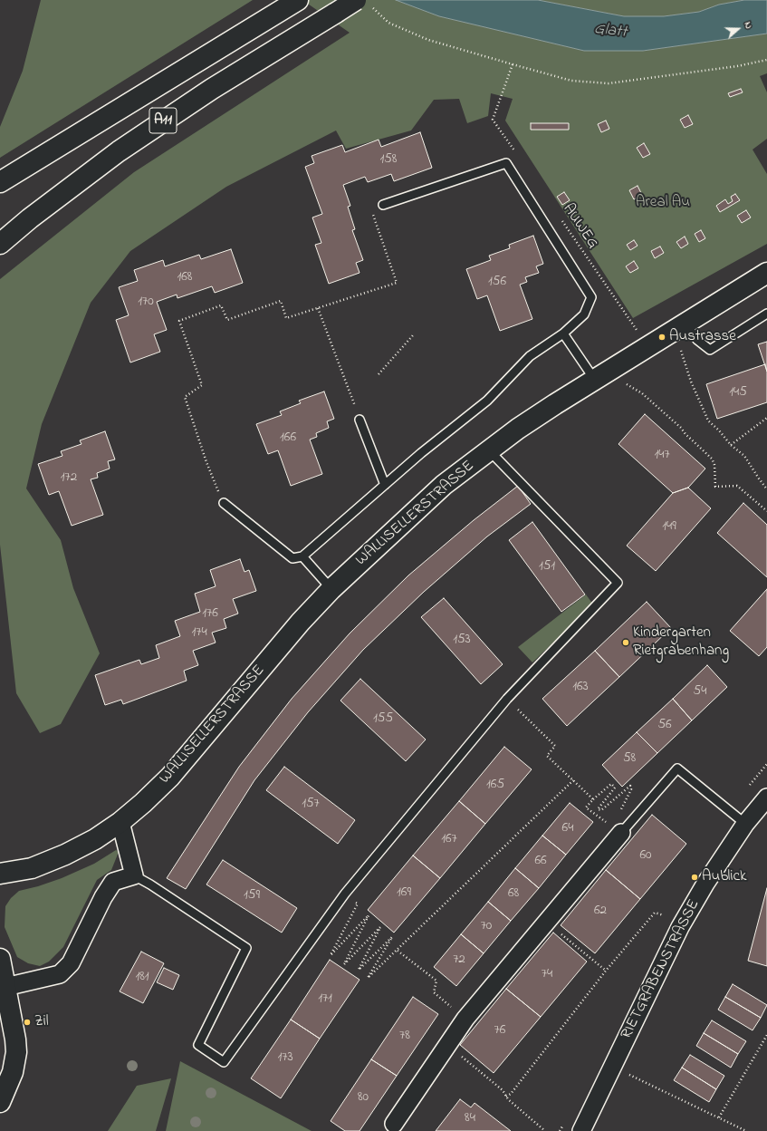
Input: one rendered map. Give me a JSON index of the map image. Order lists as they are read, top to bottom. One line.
{"streets":{"main road":["A11","WALLISELLERSTRASSE"],"street":["RIETGRABENSTRASSE"],"path":["AUWEG"]},"crossings":[["AUWEG","WALLISELLERSTRASSE"]],"water":["Glatt"],"parks":["Areal Au"],"places":["Austrasse","Kindergarten Rietgrabenhang","Aublick","Zil"],"house_numbers":["158","168","156","170","145","166","147","172","149","151","176","174","153","163","54","155","56","58","165","157","64","167","60","66","169","68","159","62","70","72","74","181","171","76","78","173","80","84"],"north":"right"}
